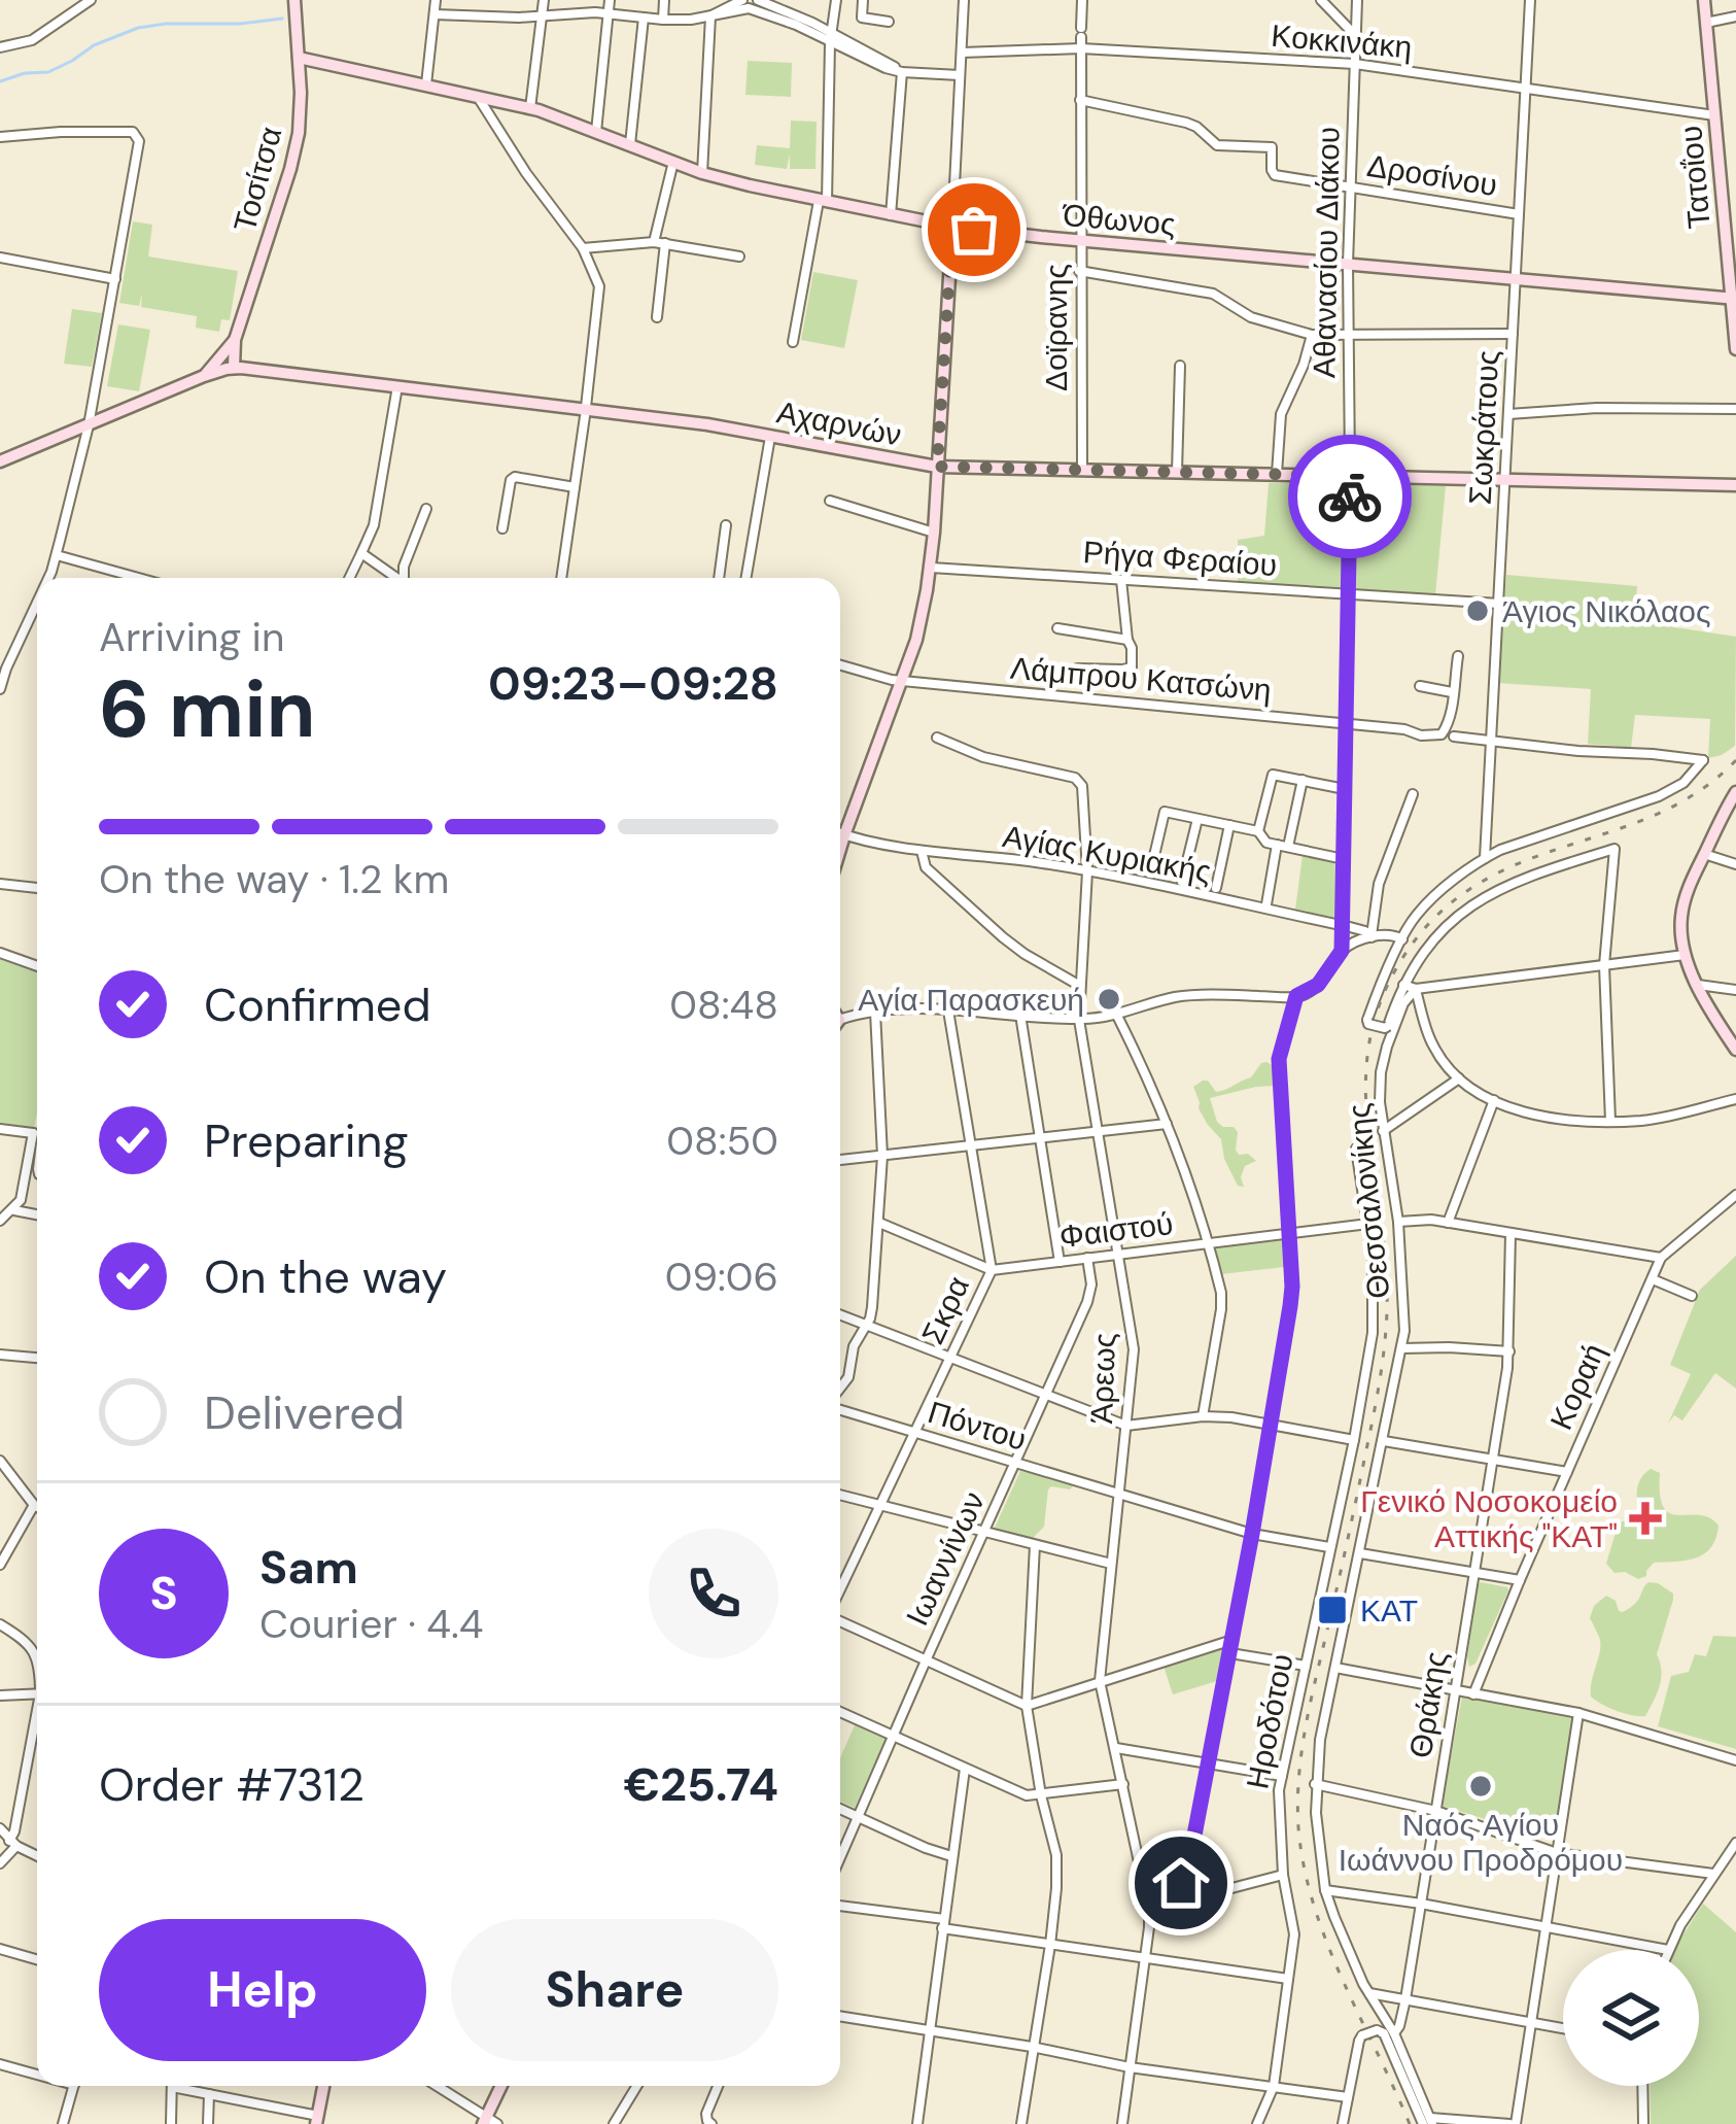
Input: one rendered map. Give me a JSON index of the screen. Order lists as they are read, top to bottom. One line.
{"streets":{"street":["Κοκκινάκη","Δροσίνου","Τατοΐου","Τοσίτσα","Όθωνος","Αθανασίου Διάκου","Δοϊρανης","Αχαρνών","Σωκράτους","Ρήγα Φεραίου","Λάμπρου Κατσώνη","Αγίας Κυριακής","Θεσσαλονίκης","Φαιστού","Σκρα","Άρεως","Κοραή","Πόντου","Ιωαννίνων","Θράκης","Ηροδότου"]},"crossings":[["Κοκκινάκη","Τατοΐου"],["Κοκκινάκη","Αθανασίου Διάκου"],["Κοκκινάκη","Δοϊρανης"],["Κοκκινάκη","Σωκράτους"],["Δροσίνου","Αθανασίου Διάκου"],["Δροσίνου","Δοϊρανης"],["Δροσίνου","Σωκράτους"],["Τατοΐου","Όθωνος"],["Τοσίτσα","Όθωνος"],["Τοσίτσα","Αχαρνών"],["Όθωνος","Αθανασίου Διάκου"],["Όθωνος","Δοϊρανης"],["Όθωνος","Σωκράτους"],["Αθανασίου Διάκου","Αχαρνών"],["Αθανασίου Διάκου","Ρήγα Φεραίου"],["Αθανασίου Διάκου","Λάμπρου Κατσώνη"],["Αθανασίου Διάκου","Αγίας Κυριακής"],["Δοϊρανης","Αχαρνών"],["Αχαρνών","Σωκράτους"],["Σωκράτους","Ρήγα Φεραίου"],["Σωκράτους","Λάμπρου Κατσώνη"],["Αγίας Κυριακής","Άρεως"],["Θεσσαλονίκης","Φαιστού"],["Θεσσαλονίκης","Πόντου"],["Θεσσαλονίκης","Θράκης"],["Θεσσαλονίκης","Ηροδότου"],["Φαιστού","Σκρα"],["Φαιστού","Άρεως"],["Φαιστού","Ιωαννίνων"],["Σκρα","Πόντου"],["Άρεως","Πόντου"],["Πόντου","Ιωαννίνων"],["Πόντου","Ηροδότου"]],"places":{"other":["Άγιος Νικόλαος","Αγία Παρασκευή","Ναός Αγίου Ιωάννου Προδρόμου"],"health":["Γενικό Νοσοκομείο Αττικής \"ΚΑΤ\""],"transit":["ΚΑΤ"]},"page":{"heading":["6 min","Arriving in","09:23–09:28"],"panel":["Sam","Courier · 4.4","Order #7312","€25.74"],"bar":"On the way · 1.2 km","list":[["Confirmed","08:48"],["Preparing","08:50"],["On the way","09:06"],"Delivered"],"round":"S","buttons":["Help","Share"]}}
